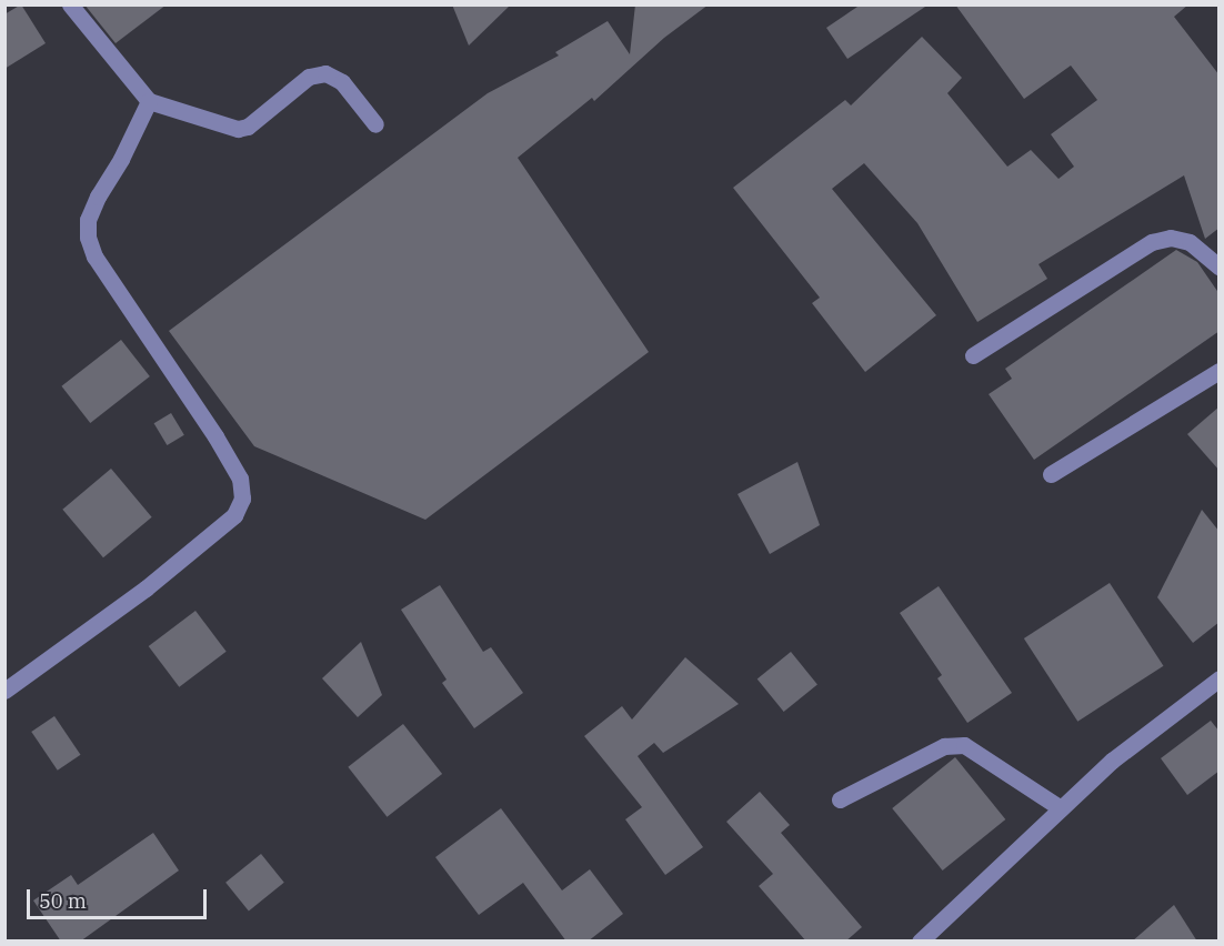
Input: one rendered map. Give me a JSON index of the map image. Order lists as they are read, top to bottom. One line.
{"scale_bar":"50 m"}
